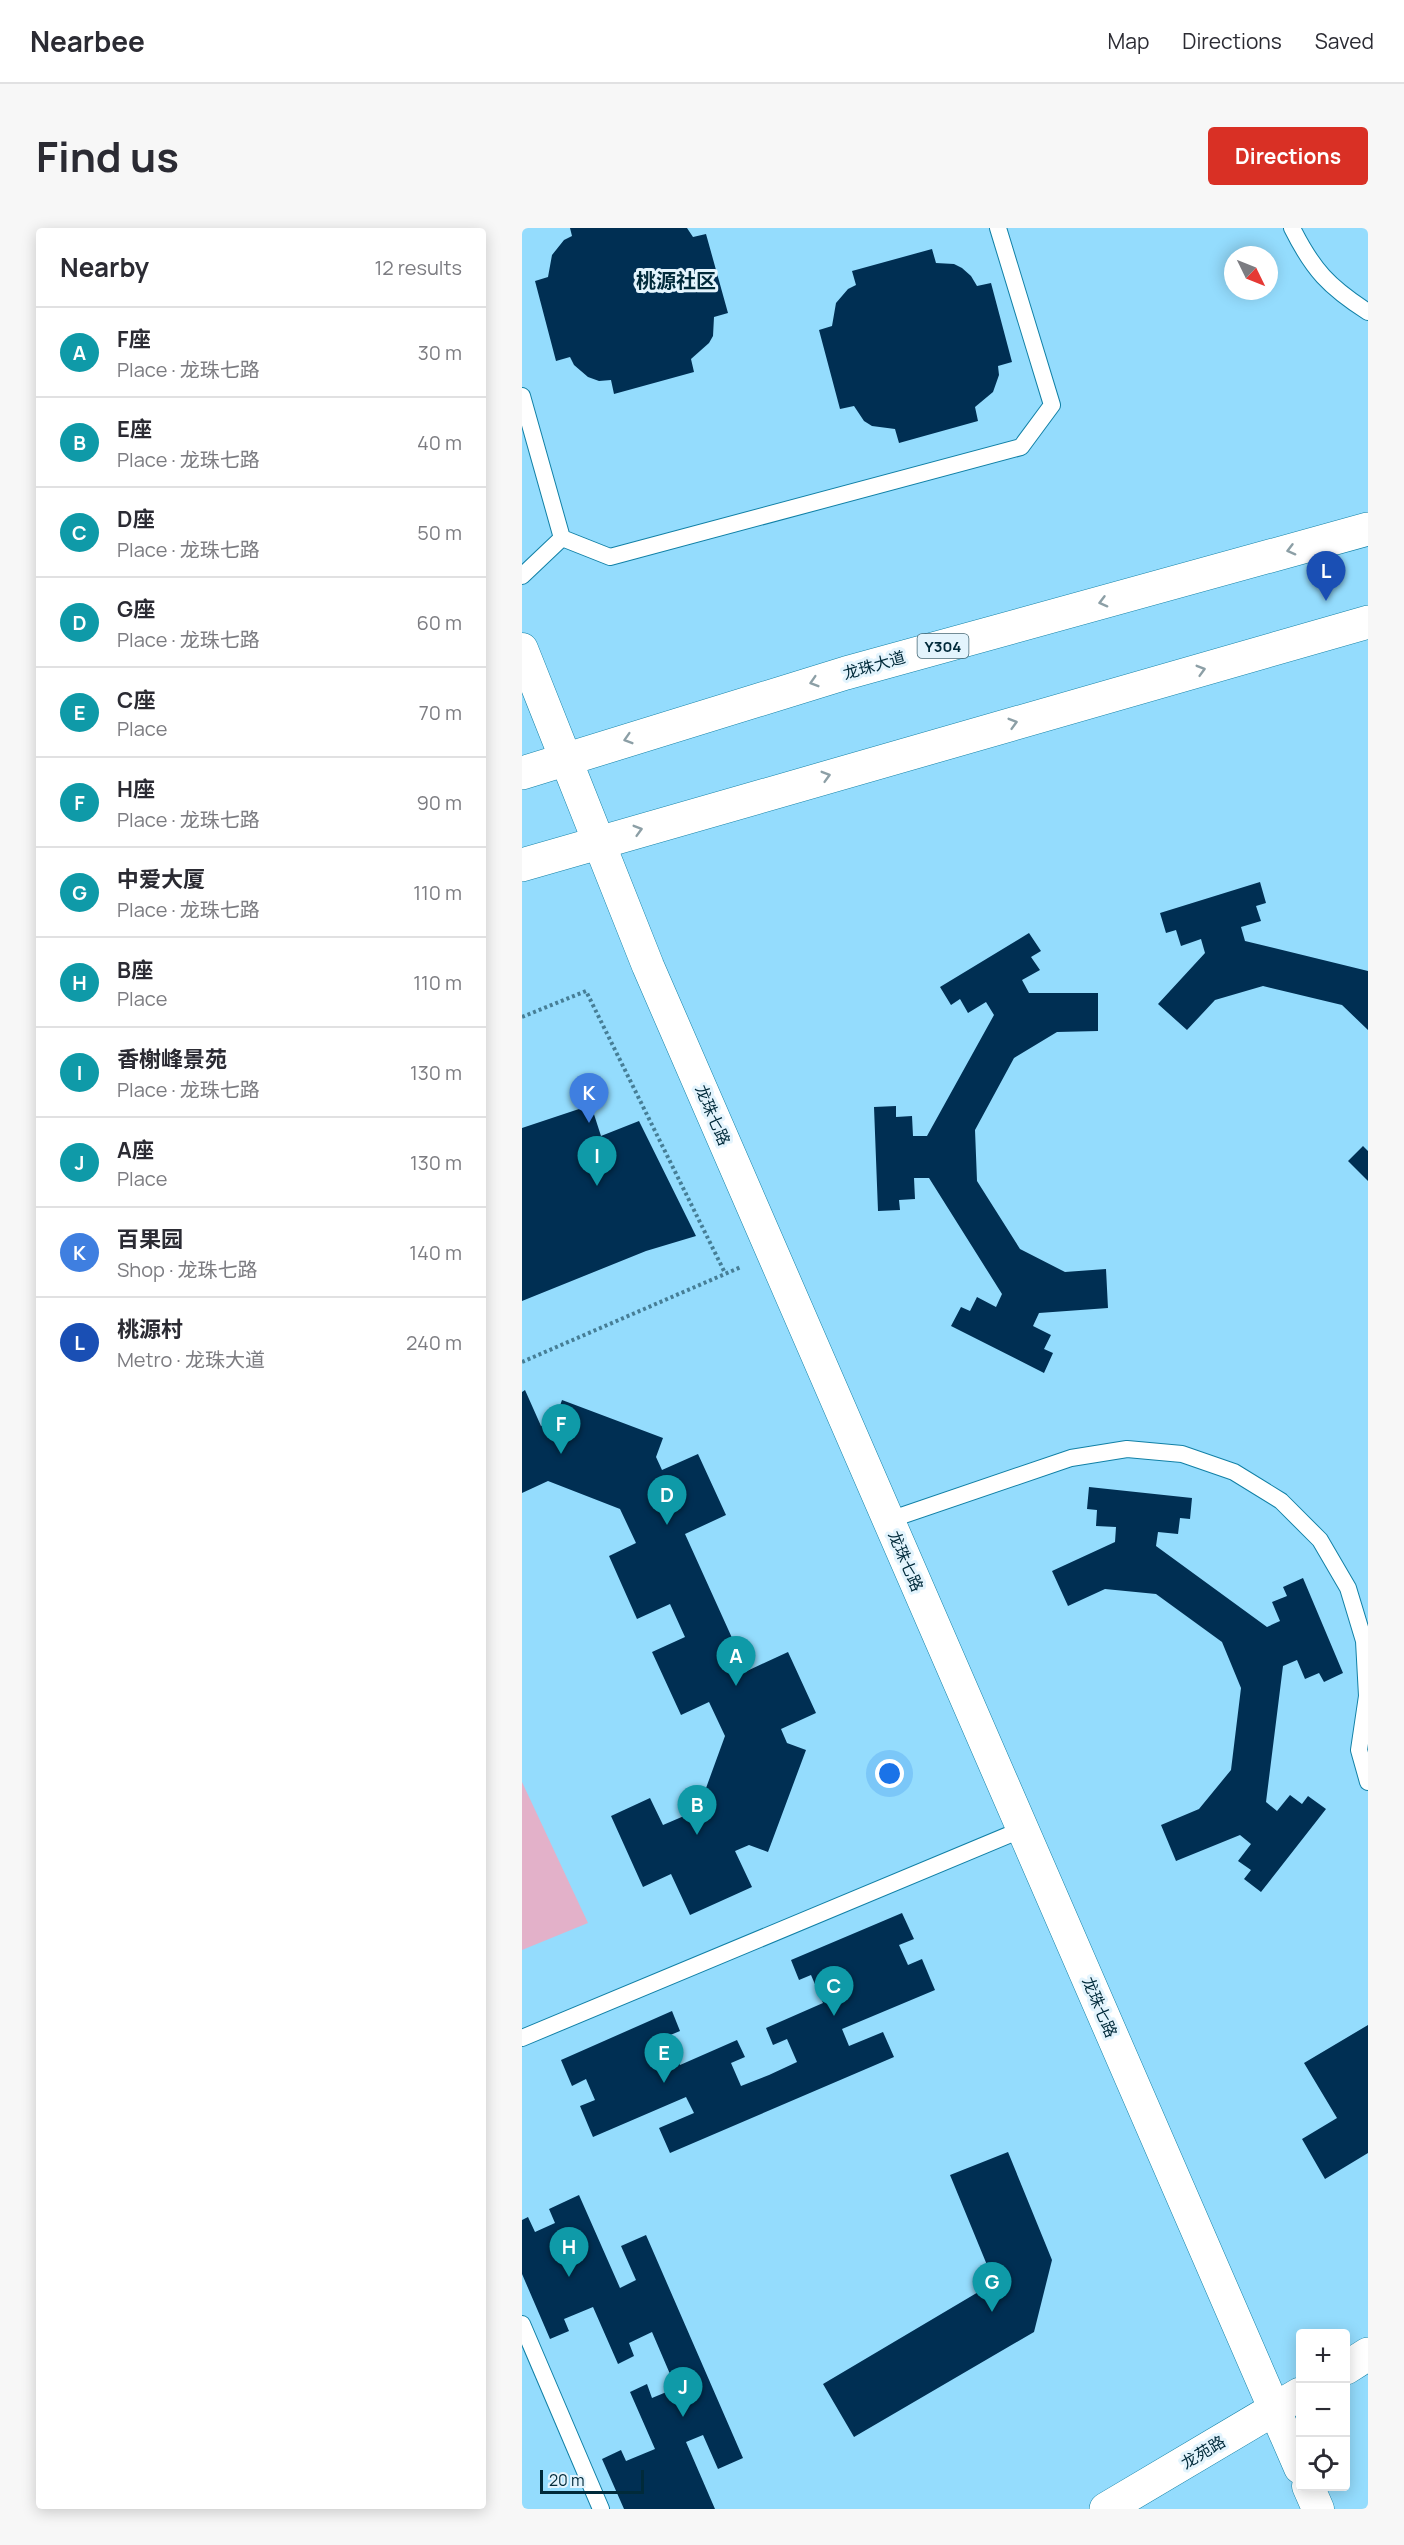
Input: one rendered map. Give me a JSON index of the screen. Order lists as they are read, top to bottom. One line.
{"streets":{"main road":["Y304","龙珠大道","龙苑路"],"street":["龙珠七路"]},"crossings":[["龙珠大道","龙珠七路"],["龙珠七路","龙苑路"]],"districts":["桃源社区"],"scale_bar":"20 m","north":"bottom right","page":{"header":"Nearbee","nav":["Map","Directions","Saved"],"title":"Find us","buttons":"Directions","heading":["Nearby","12 results"],"list":[{"mark":"A","name":"F座","note":"Place · 龙珠七路","value":"30 m"},{"mark":"B","name":"E座","note":"Place · 龙珠七路","value":"40 m"},{"mark":"C","name":"D座","note":"Place · 龙珠七路","value":"50 m"},{"mark":"D","name":"G座","note":"Place · 龙珠七路","value":"60 m"},{"mark":"E","name":"C座","note":"Place","value":"70 m"},{"mark":"F","name":"H座","note":"Place · 龙珠七路","value":"90 m"},{"mark":"G","name":"中爱大厦","note":"Place · 龙珠七路","value":"110 m"},{"mark":"H","name":"B座","note":"Place","value":"110 m"},{"mark":"I","name":"香榭峰景苑","note":"Place · 龙珠七路","value":"130 m"},{"mark":"J","name":"A座","note":"Place","value":"130 m"},{"mark":"K","name":"百果园","note":"Shop · 龙珠七路","value":"140 m"},{"mark":"L","name":"桃源村","note":"Metro · 龙珠大道","value":"240 m"}],"pins":["L","K","I","F","D","A","B","C","E","H","G","J"],"map_buttons":["+","−"],"scale":"20 m"}}
